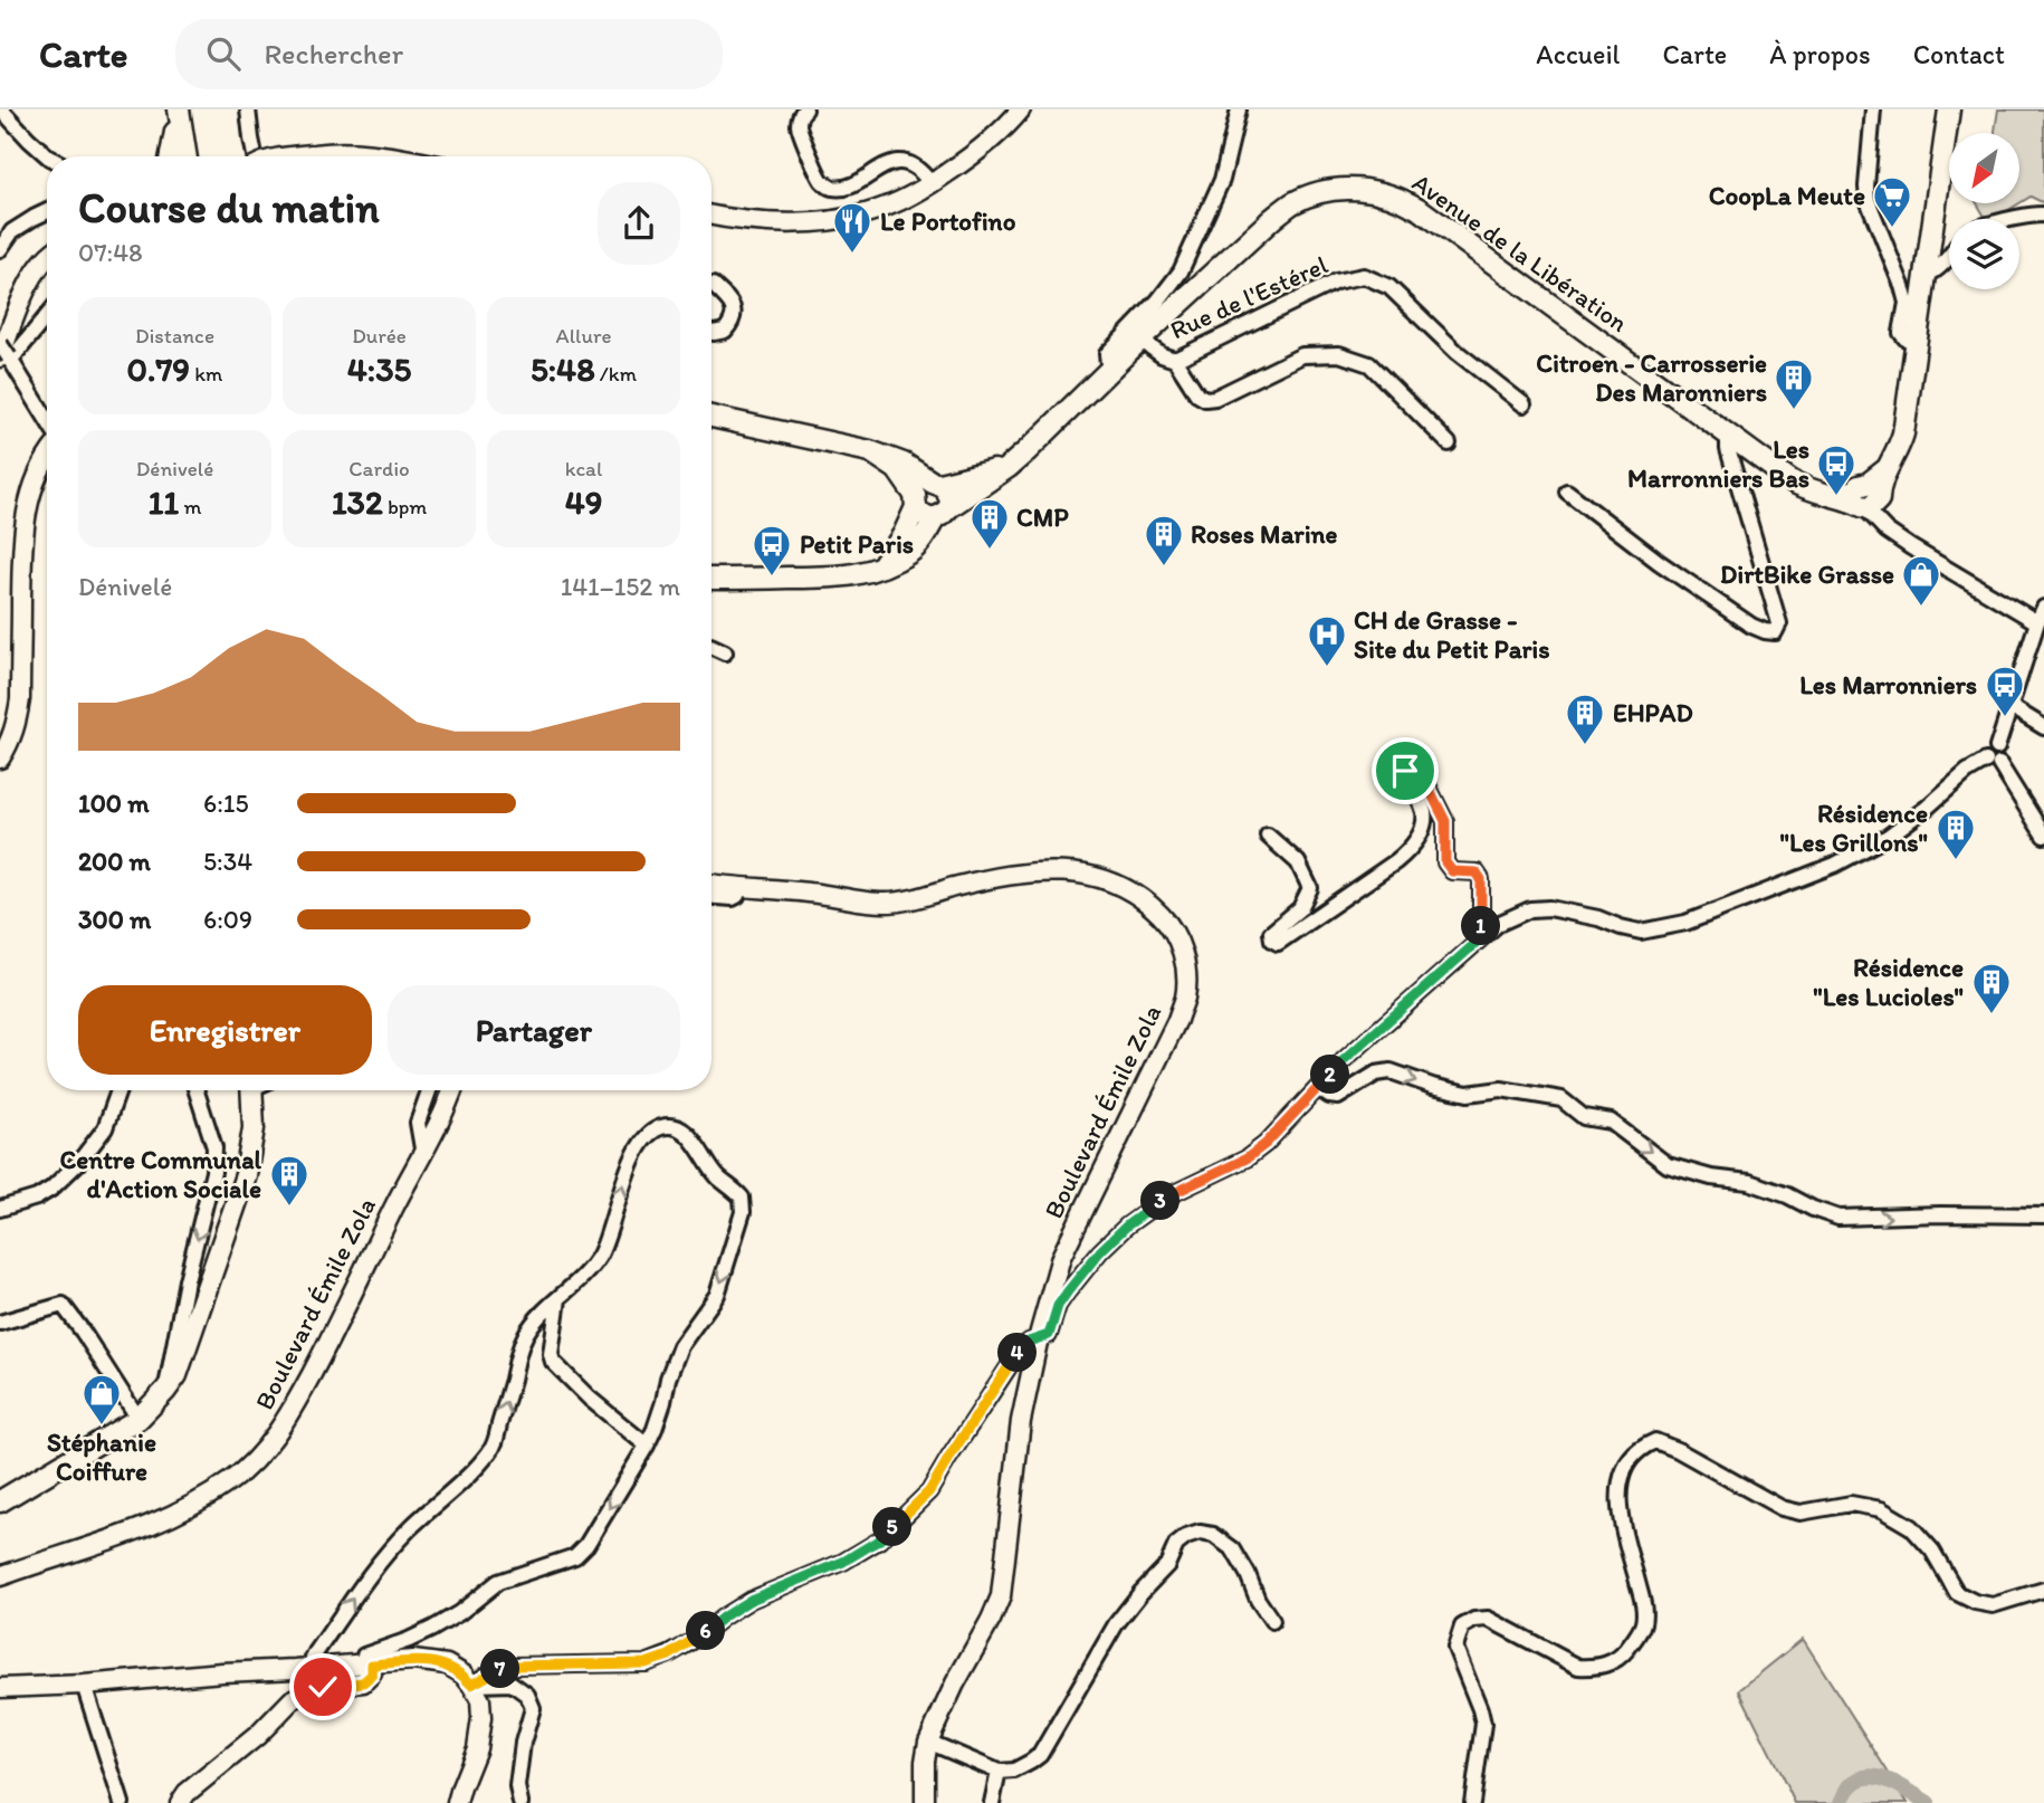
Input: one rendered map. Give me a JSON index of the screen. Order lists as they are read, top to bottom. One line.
{"streets":{"main road":["Avenue de la Libération","Boulevard Émile Zola"],"street":["Rue de l'Estérel"]},"crossings":[["Avenue de la Libération","Rue de l'Estérel"]],"places":{"supermarket":["CoopLa Meute"],"restaurant":["Le Portofino"],"building":["Citroen - Carrosserie Des Maronniers","CMP","Roses Marine","EHPAD","Résidence \"Les Grillons\"","Résidence \"Les Lucioles\"","Centre Communal d'Action Sociale"],"bus stop":["Les Marronniers Bas","Petit Paris","Les Marronniers"],"shop":["DirtBike Grasse","Stéphanie Coiffure"],"hospital":["CH de Grasse - Site du Petit Paris"]},"north":"bottom left","page":{"header":"Carte","search":"Rechercher","nav":["Accueil","Carte","À propos","Contact"],"heading":["Course du matin","07:48"],"stats":[["Distance","0.79 km"],["Durée","4:35"],["Allure","5:48 /km"],["Dénivelé","11 m"],["Cardio","132 bpm"],["kcal","49"]],"chart":["Dénivelé","141–152 m"],"list":[{"name":"100 m","note":"6:15"},{"name":"200 m","note":"5:34"},{"name":"300 m","note":"6:09"}],"pins":["1","2","3","4","5","6","7"],"buttons":["Enregistrer","Partager"]}}
